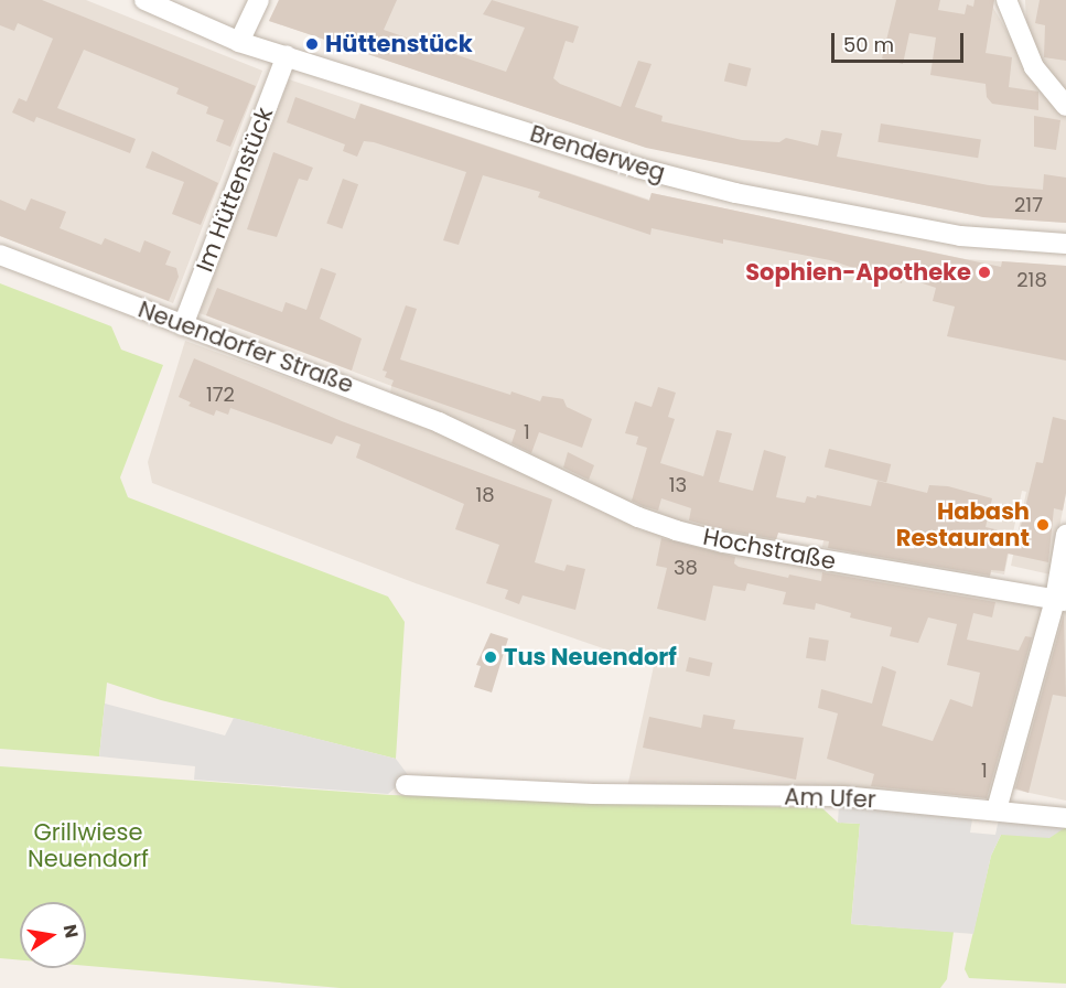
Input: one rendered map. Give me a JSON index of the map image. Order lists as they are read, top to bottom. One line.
{"streets":{"street":["Brenderweg","Im Hüttenstück","Neuendorfer Straße","Hochstraße","Am Ufer"]},"crossings":[["Brenderweg","Im Hüttenstück"],["Im Hüttenstück","Neuendorfer Straße"],["Neuendorfer Straße","Hochstraße"]],"parks":["Grillwiese Neuendorf"],"places":["Hüttenstück","Sophien-Apotheke","Habash Restaurant","Tus Neuendorf"],"house_numbers":["217","218","172","1","13","18","38","1"],"scale_bar":"50 m","north":"right"}
